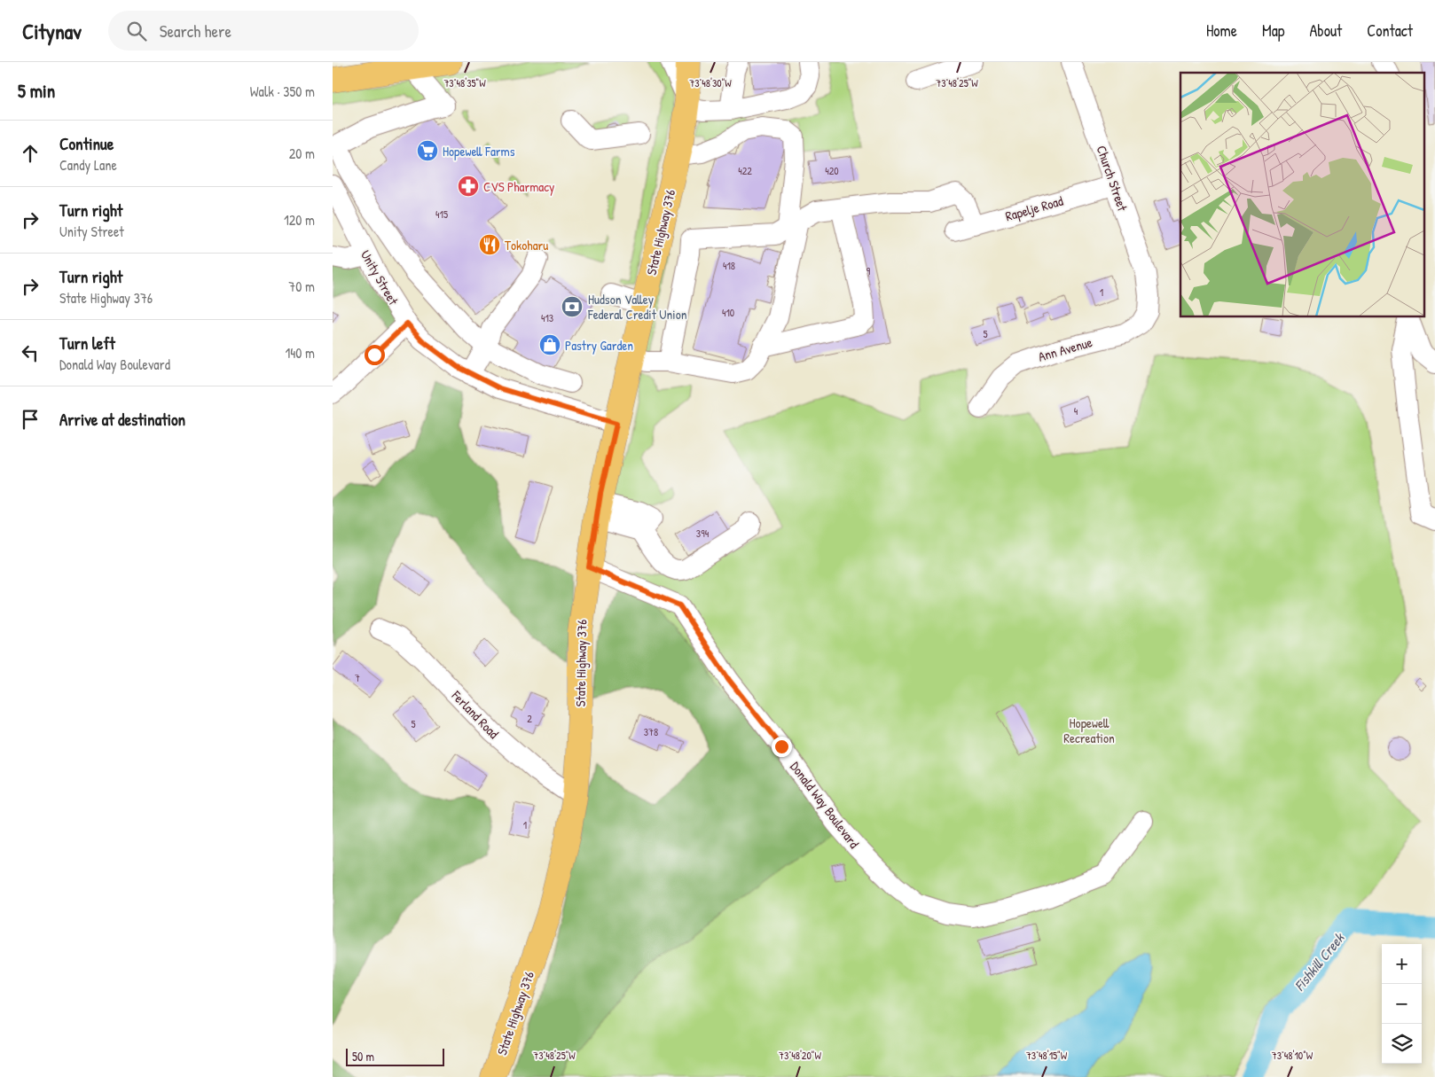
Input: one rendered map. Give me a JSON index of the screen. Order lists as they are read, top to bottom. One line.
{"streets":{"main road":["State Highway 376"],"street":["Church Street","Rapelje Road","Unity Street","Ann Avenue","Ferland Road","Donald Way Boulevard"]},"crossings":[["Church Street","Rapelje Road"],["Church Street","Ann Avenue"],["State Highway 376","Unity Street"],["State Highway 376","Ferland Road"],["State Highway 376","Donald Way Boulevard"]],"water":["Fishkill Creek"],"parks":["Hopewell Recreation"],"places":{"supermarket":["Hopewell Farms"],"pharmacy":["CVS Pharmacy"],"restaurant":["Tokoharu"],"bank":["Hudson Valley Federal Credit Union"],"shop":["Pastry Garden"]},"house_numbers":["422","420","415","418","9","1","410","413","5","4","394","7","2","5","378","1"],"scale_bar":"50 m","page":{"header":"Citynav","search":"Search here","nav":["Home","Map","About","Contact"],"heading":["5 min","Walk · 350 m"],"list":[["Continue","Candy Lane","20 m"],["Turn right","Unity Street","120 m"],["Turn right","State Highway 376","70 m"],["Turn left","Donald Way Boulevard","140 m"],"Arrive at destination"],"map_buttons":["+","−"],"scale":"50 m"},"coordinates":["73°48'35\"W","73°48'30\"W","73°48'25\"W","73°48'20\"W","73°48'15\"W","73°48'10\"W"]}
